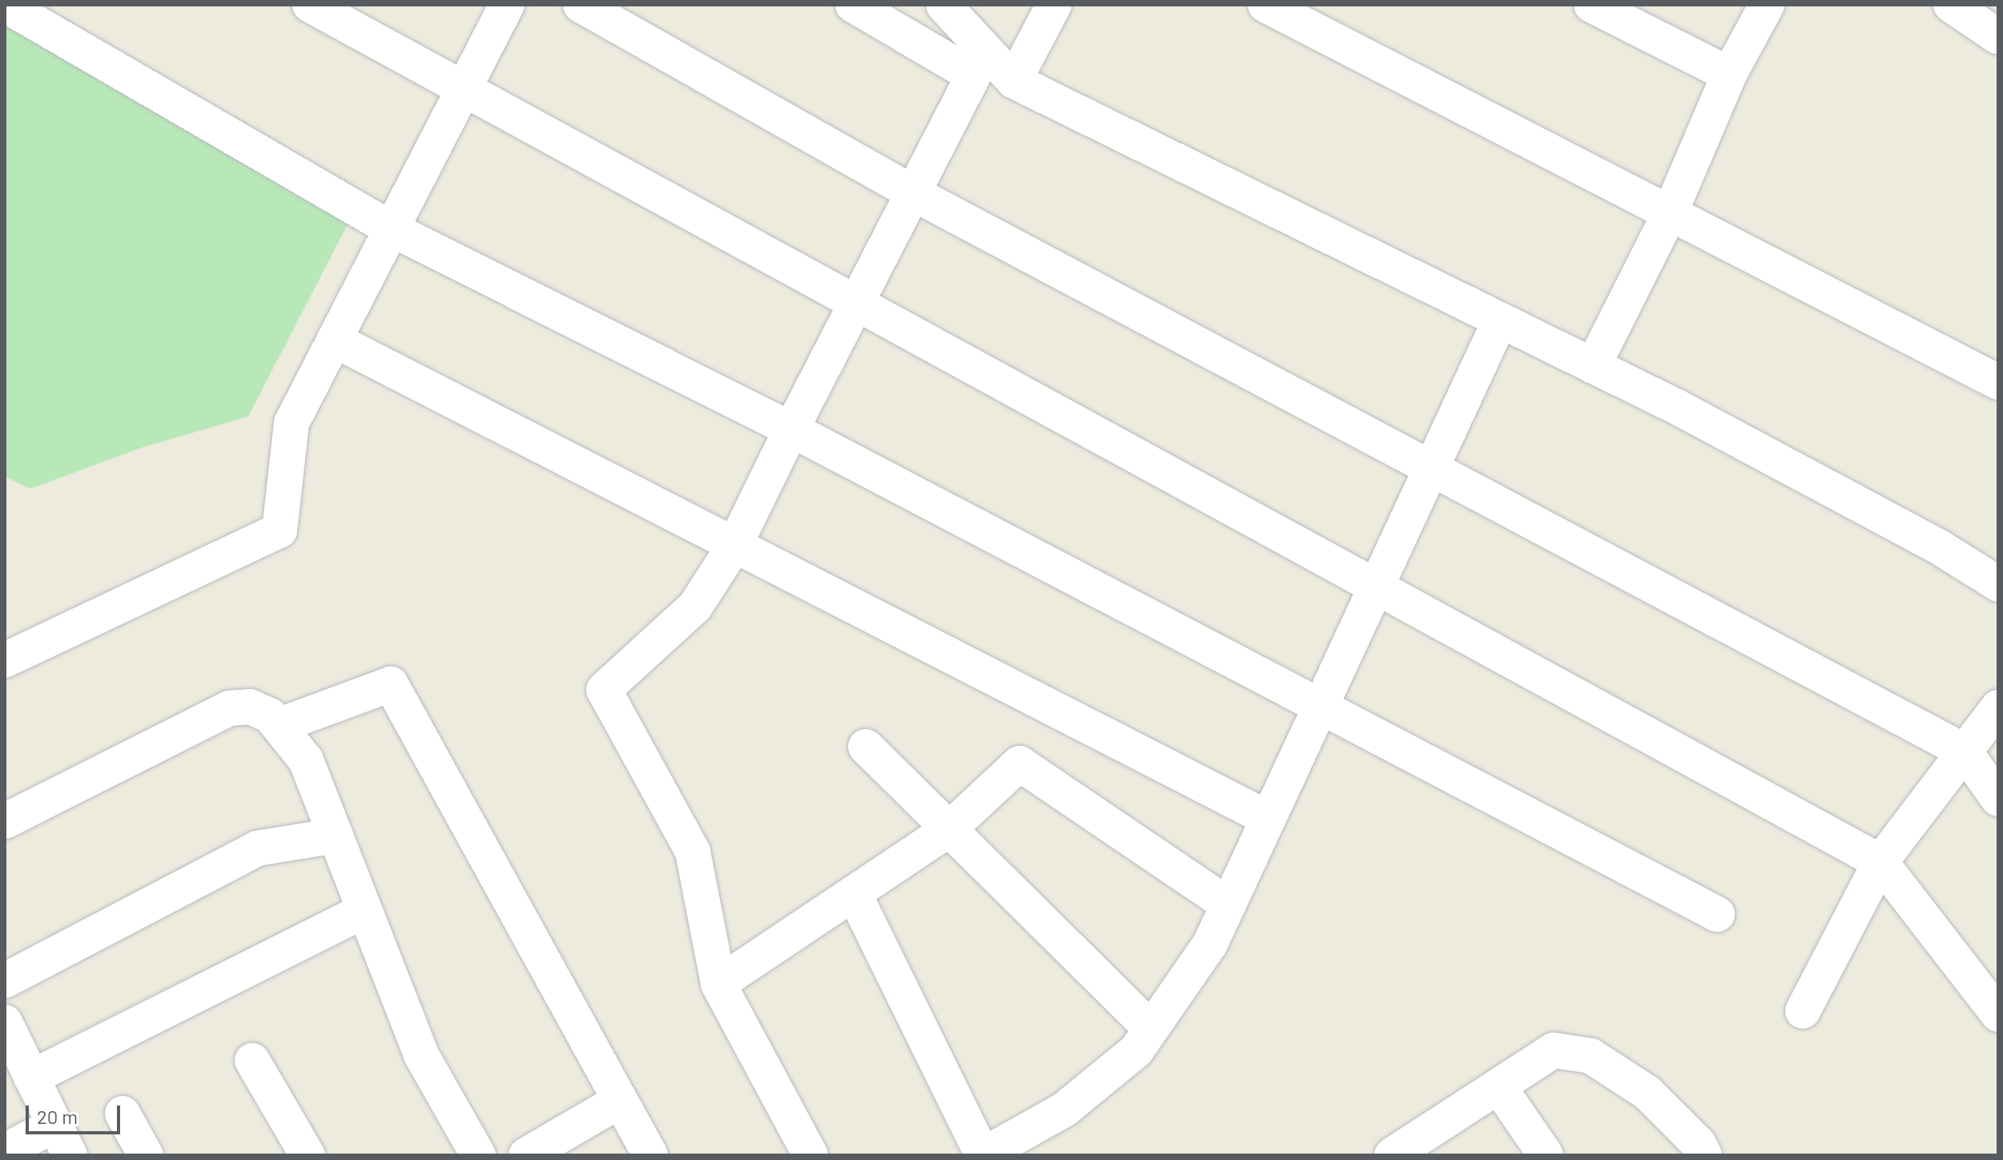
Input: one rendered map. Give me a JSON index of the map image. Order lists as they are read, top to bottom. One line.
{"scale_bar":"20 m"}
